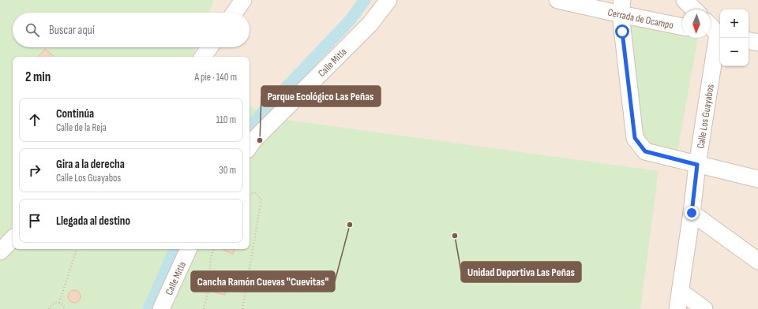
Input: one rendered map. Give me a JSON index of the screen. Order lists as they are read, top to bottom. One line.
{"streets":{"street":["Cerrada de Ocampo","Calle Mitla","Calle Los Guayabos"]},"places":["Parque Ecológico Las Peñas","Cancha Ramón Cuevas \"Cuevitas\"","Unidad Deportiva Las Peñas"],"north":"bottom","page":{"map_buttons":["+","−"],"search":"Buscar aquí","heading":["2 min","A pie · 140 m"],"list":[["Continúa","Calle de la Reja","110 m"],["Gira a la derecha","Calle Los Guayabos","30 m"],"Llegada al destino"]}}
